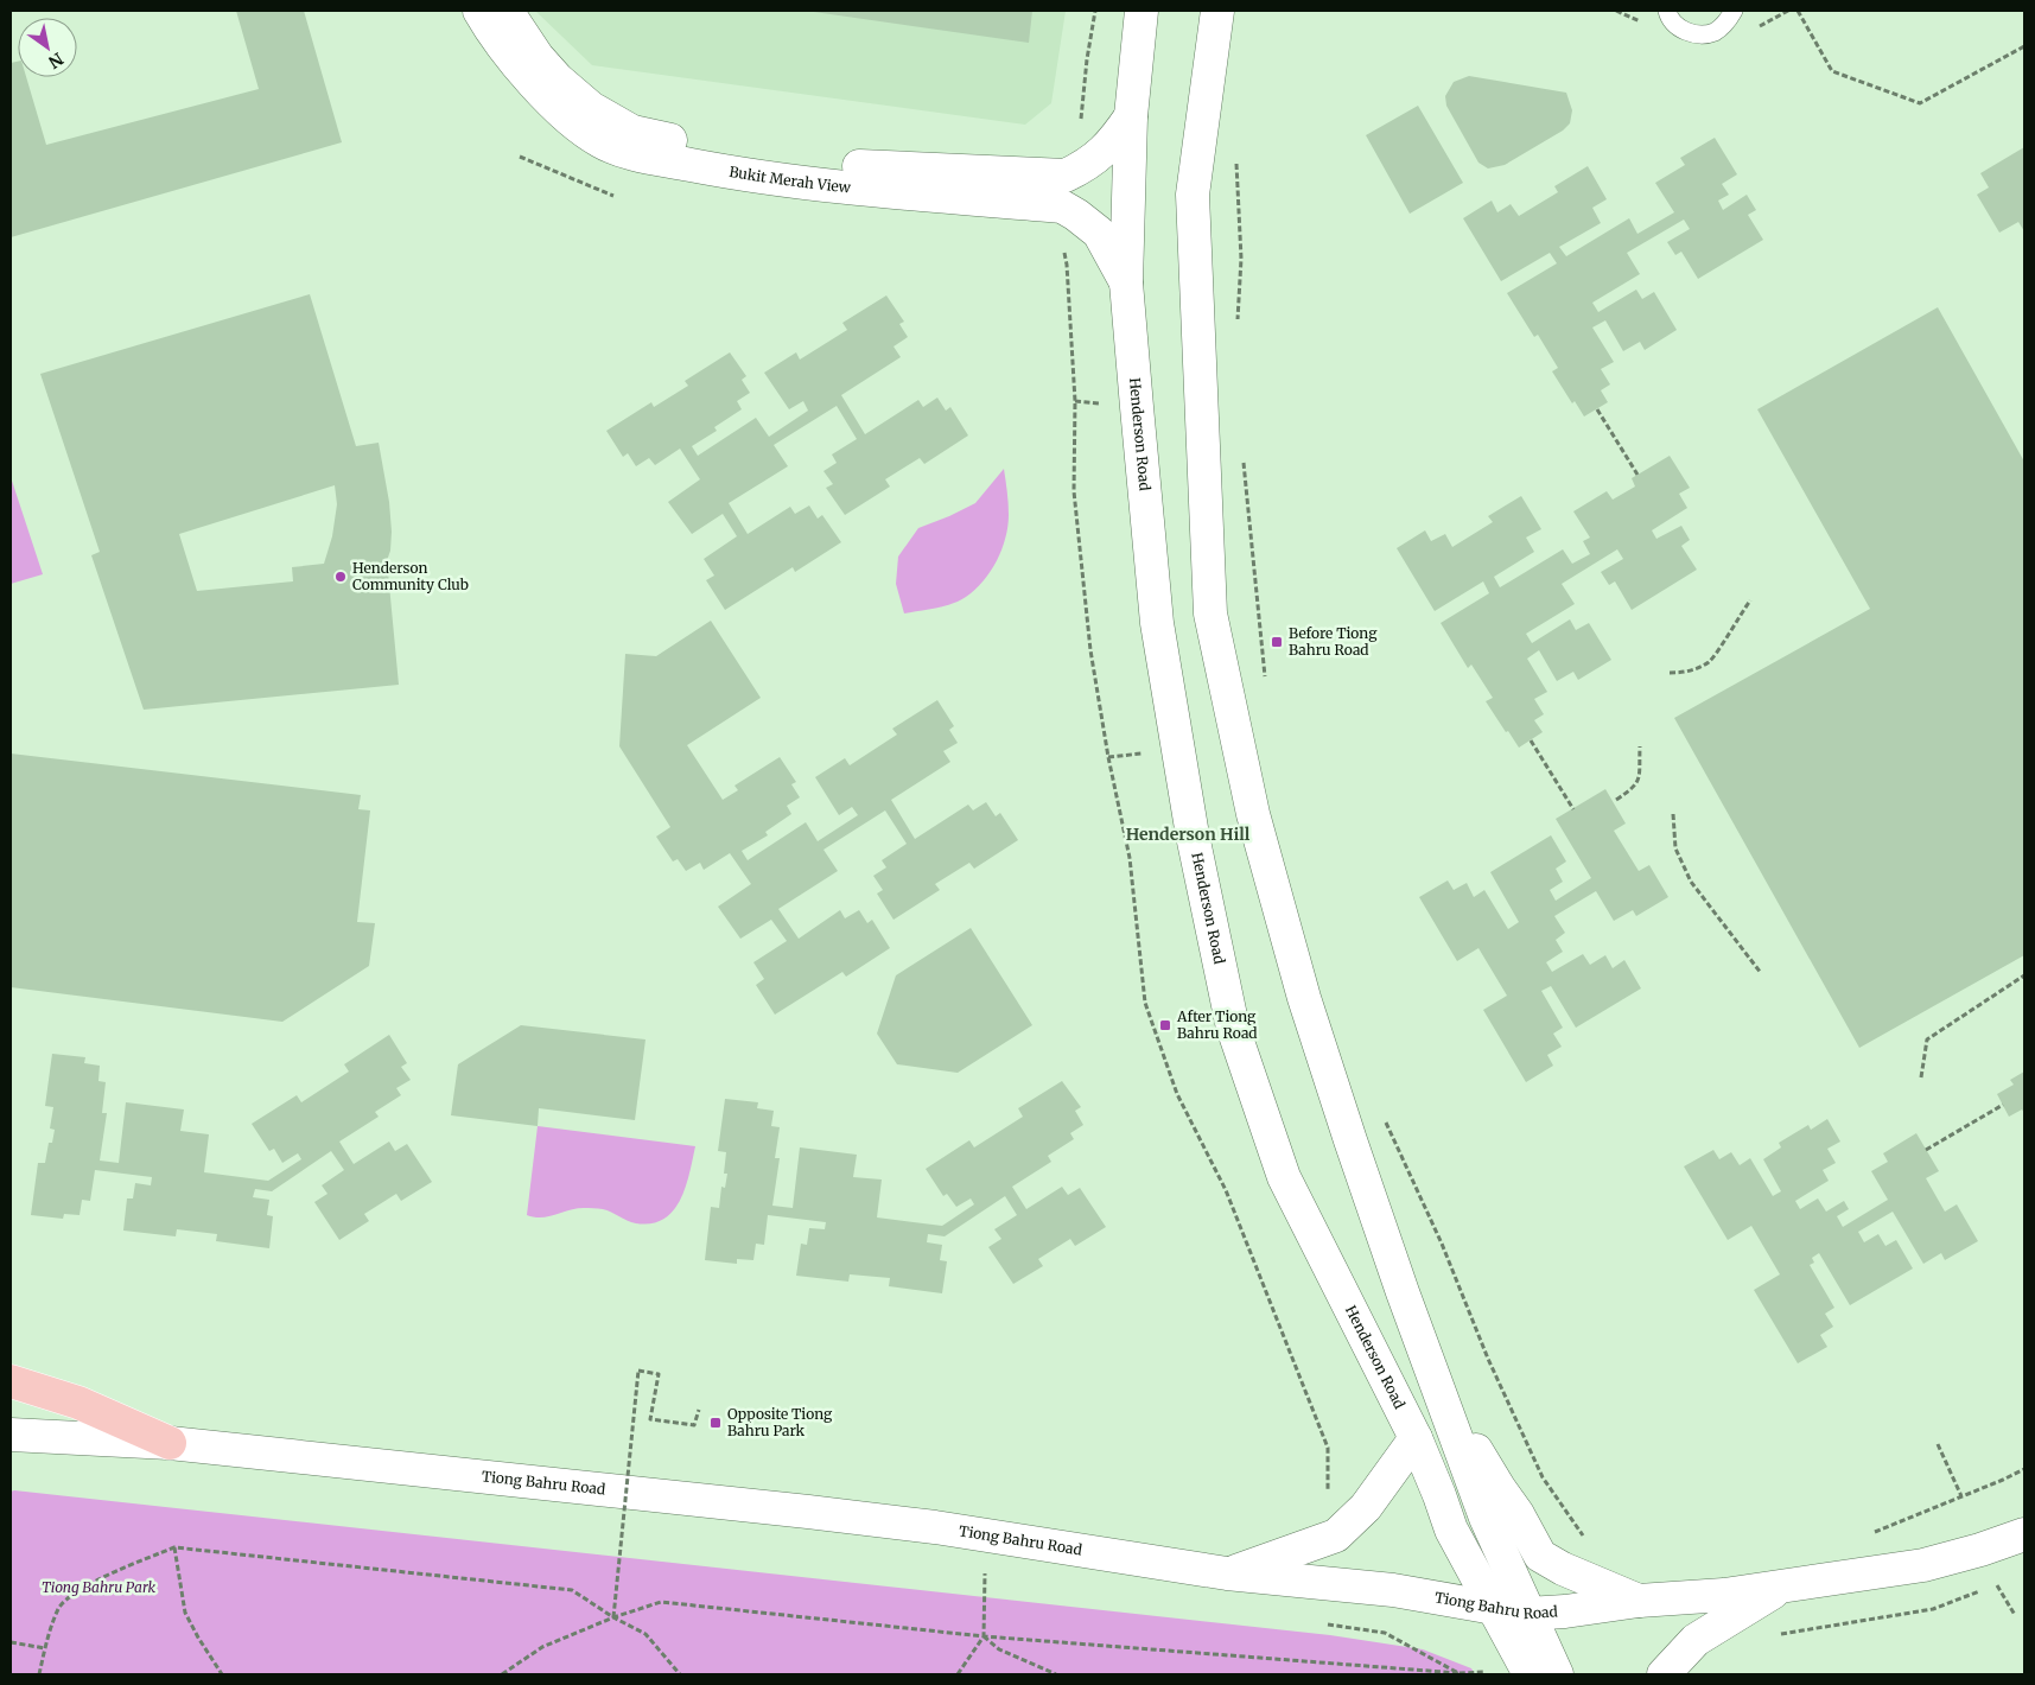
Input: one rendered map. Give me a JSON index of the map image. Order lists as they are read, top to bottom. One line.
{"streets":{"main road":["Bukit Merah View","Henderson Road","Tiong Bahru Road"]},"crossings":[["Bukit Merah View","Henderson Road"],["Henderson Road","Tiong Bahru Road"]],"districts":["Henderson Hill"],"parks":["Tiong Bahru Park"],"places":{"other":["Henderson Community Club"],"transit":["Before Tiong Bahru Road","After Tiong Bahru Road","Opposite Tiong Bahru Park"]},"north":"bottom right"}
